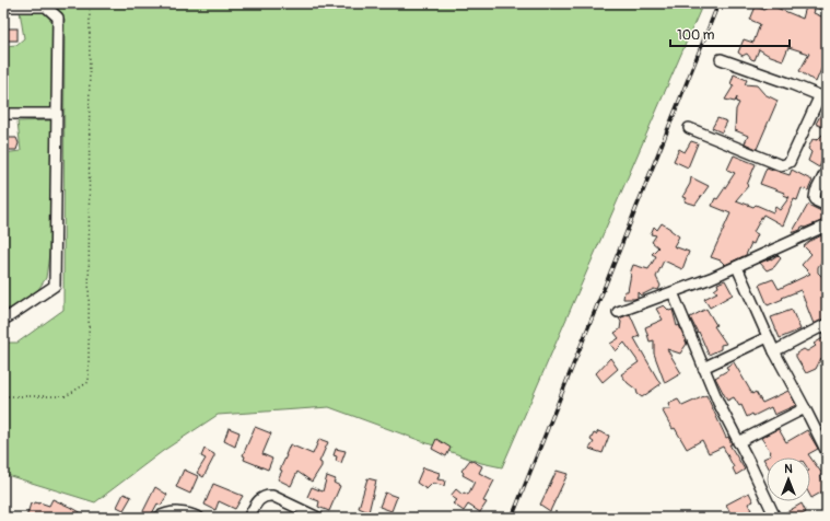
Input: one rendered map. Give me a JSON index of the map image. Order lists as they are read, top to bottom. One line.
{"scale_bar":"100 m","north":"top"}
